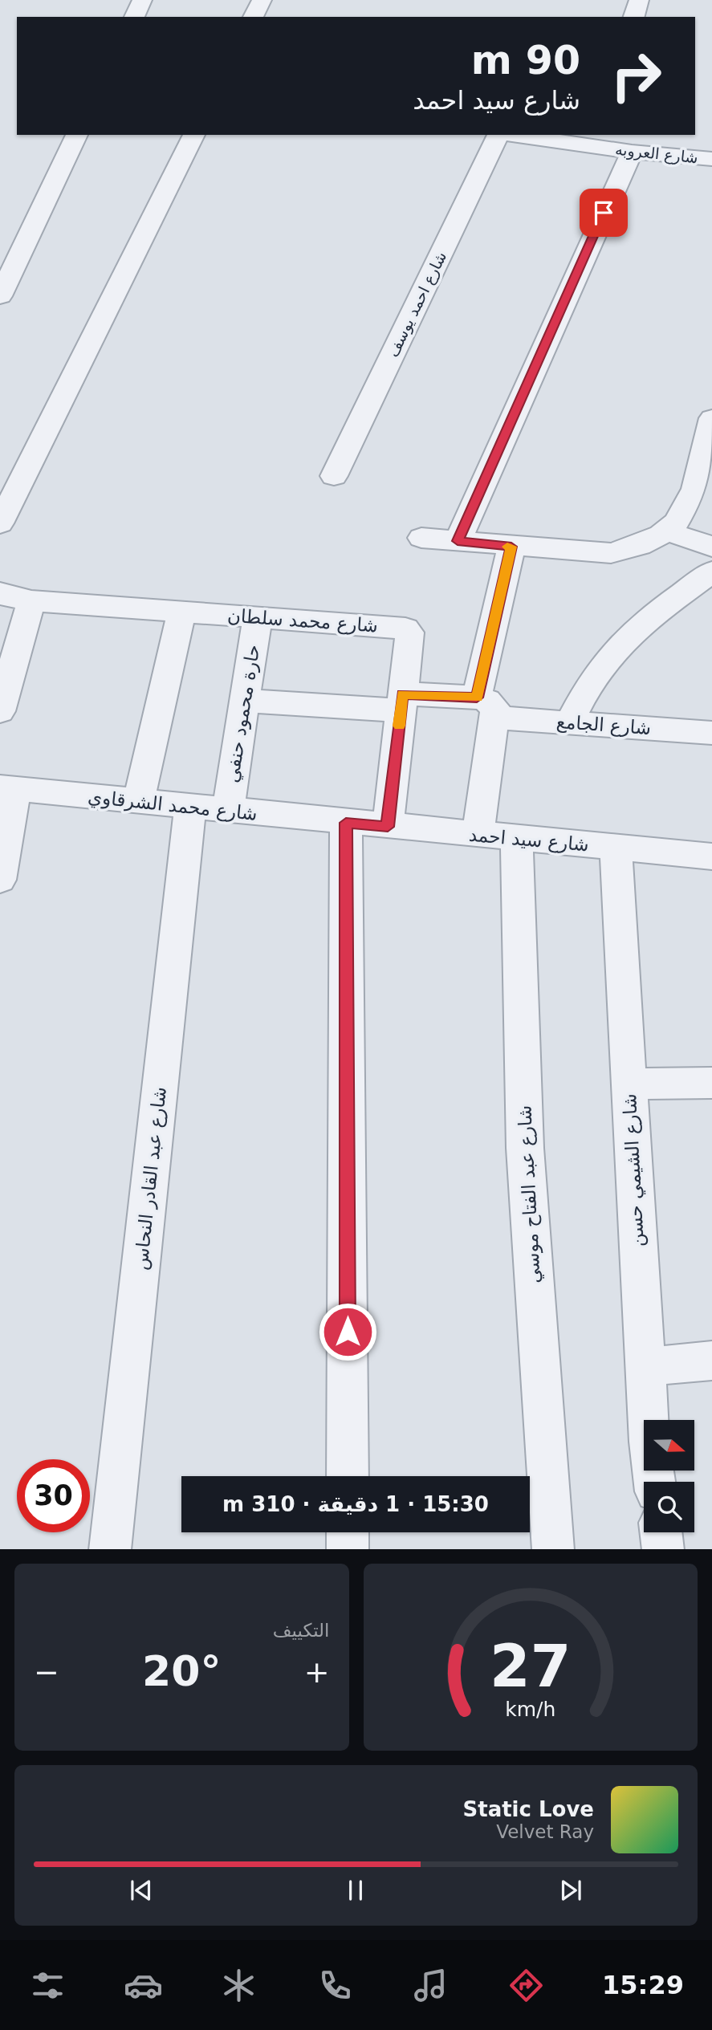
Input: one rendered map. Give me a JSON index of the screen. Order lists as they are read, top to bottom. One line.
{"streets":{"street":["شارع العروبه","شارع احمد يوسف","شارع محمد سلطان","حارة محمود حنفي","شارع الجامع","شارع محمد الشرقاوي","شارع سيد احمد","شارع الشيمي حسن","شارع عبد القادر النحاس","شارع عبد الفتاح موسي"]},"crossings":[["شارع محمد سلطان","حارة محمود حنفي"],["شارع محمد سلطان","شارع الجامع"],["شارع محمد سلطان","شارع سيد احمد"],["حارة محمود حنفي","شارع محمد الشرقاوي"],["شارع محمد الشرقاوي","شارع سيد احمد"],["شارع محمد الشرقاوي","شارع عبد القادر النحاس"],["شارع سيد احمد","شارع الشيمي حسن"],["شارع سيد احمد","شارع عبد الفتاح موسي"]],"north":"right","page":{"turn":["90 m","شارع سيد احمد"],"limit":"30","trip":"15:30 · 1 دقيقة · 310 m","tile":"التكييف","heat":["−","20°","+"],"song":["Static Love","Velvet Ray"],"tabs":"15:29","gauge":["27","km/h"]}}
